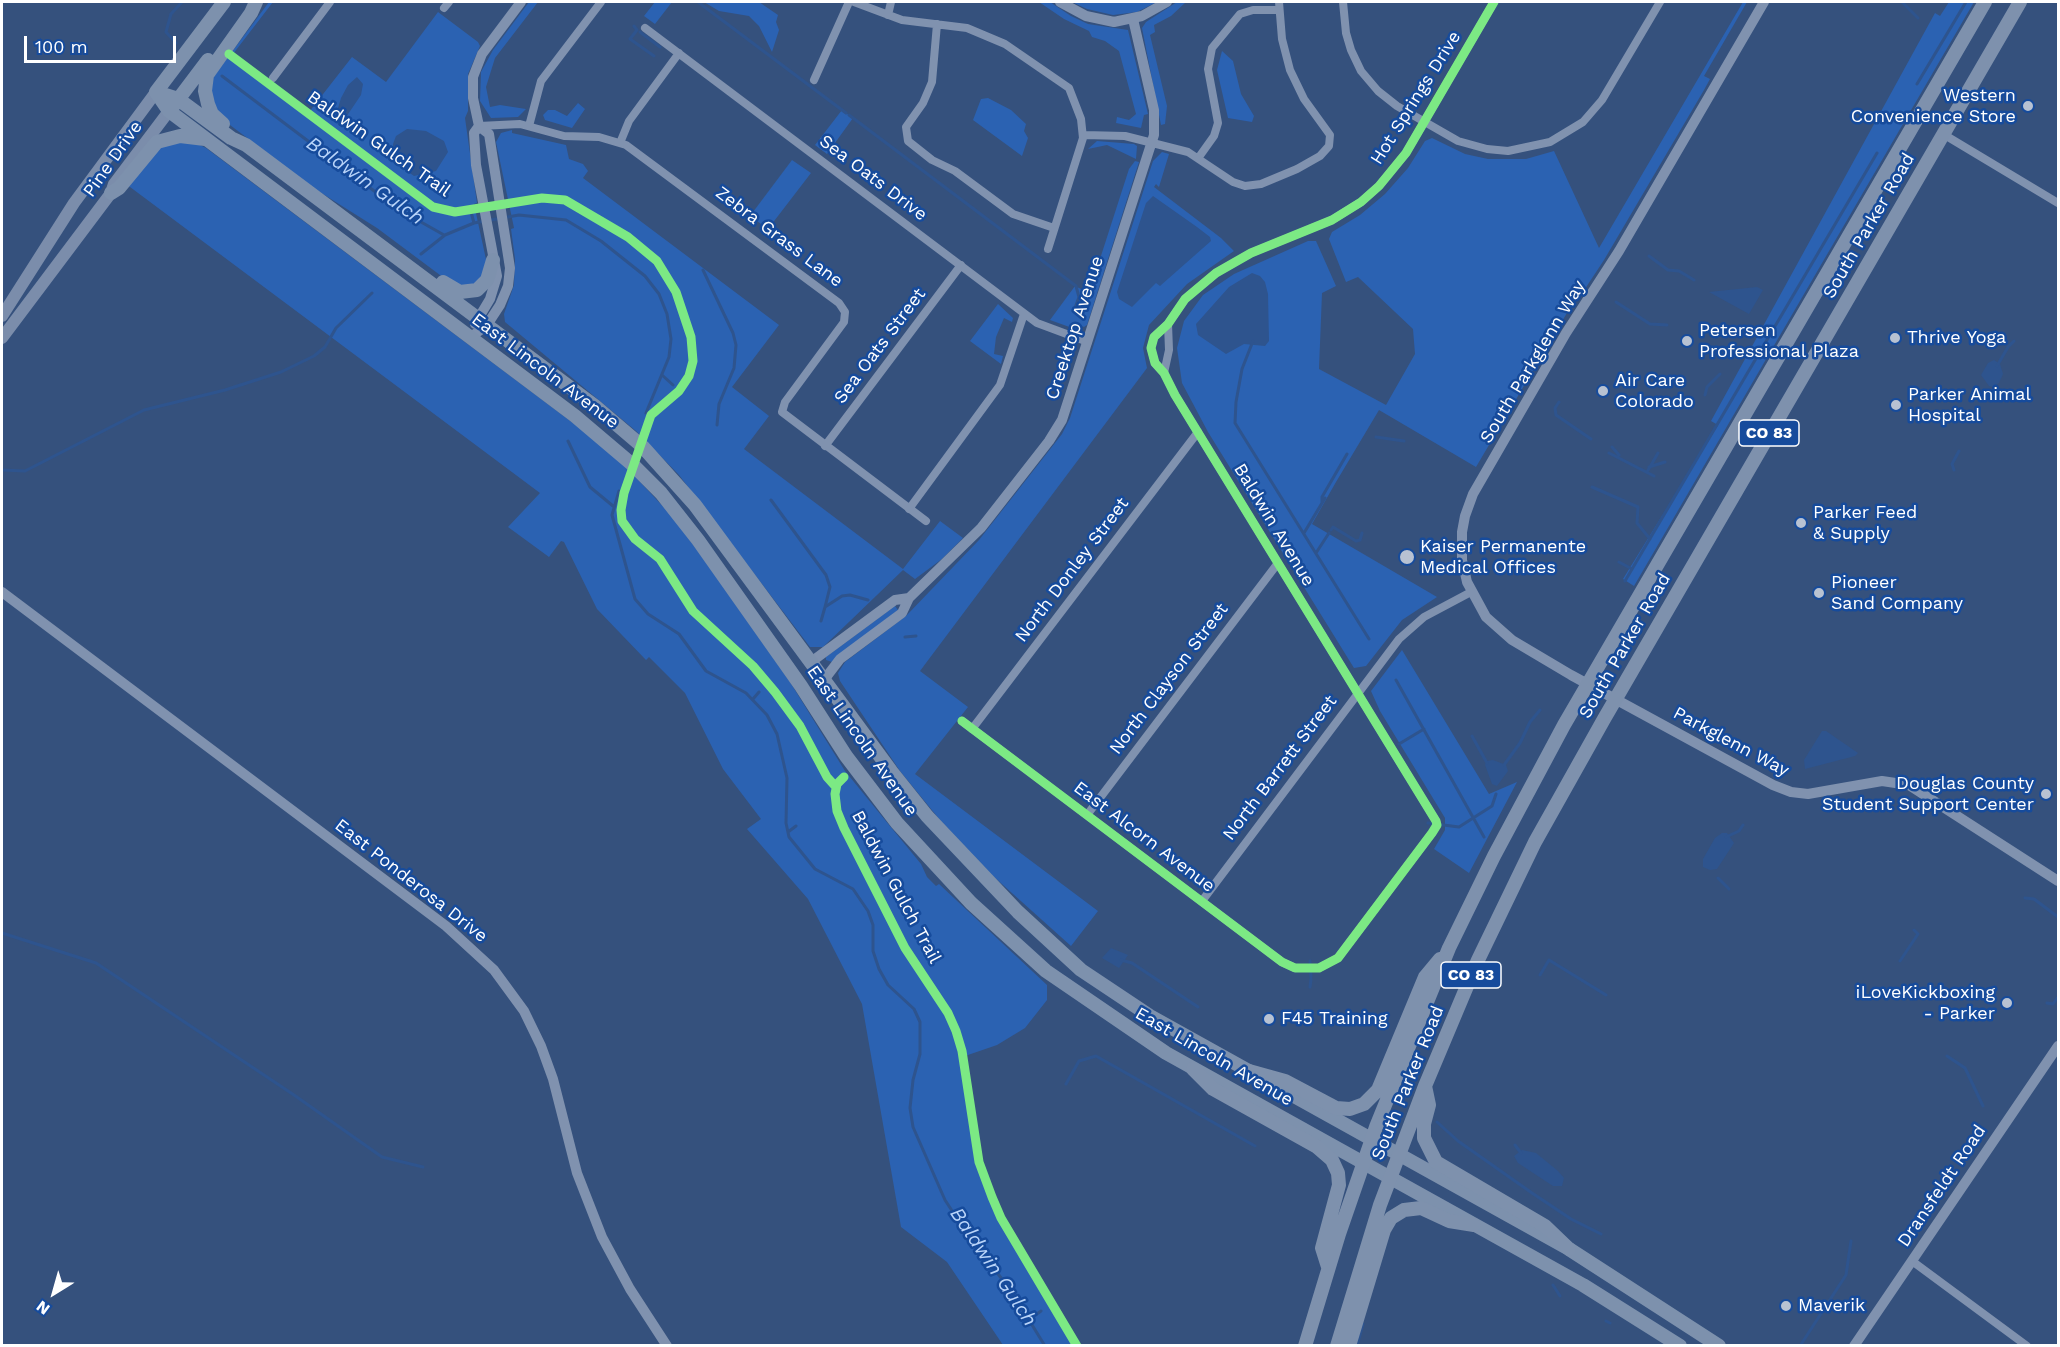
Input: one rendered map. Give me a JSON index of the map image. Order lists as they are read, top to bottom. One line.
{"streets":{"highway":["South Parker Road","CO 83"],"main road":["Pine Drive","East Lincoln Avenue"],"street":["Hot Springs Drive","Sea Oats Drive","Zebra Grass Lane","Creektop Avenue","Sea Oats Street","South Parkglenn Way","Baldwin Avenue","North Donley Street","North Clayson Street","Parkglenn Way","North Barrett Street","East Alcorn Avenue","East Ponderosa Drive","Dransfeldt Road"],"cycle path":["Baldwin Gulch Trail"]},"crossings":[["Hot Springs Drive","Baldwin Avenue"],["Pine Drive","East Lincoln Avenue"],["Sea Oats Drive","Creektop Avenue"],["Sea Oats Drive","Sea Oats Street"],["South Parker Road","South Parkglenn Way"],["South Parker Road","East Lincoln Avenue"],["South Parker Road","Parkglenn Way"],["Zebra Grass Lane","Sea Oats Street"],["Creektop Avenue","East Lincoln Avenue"],["South Parkglenn Way","Parkglenn Way"],["South Parkglenn Way","North Barrett Street"],["Baldwin Avenue","North Donley Street"],["Baldwin Avenue","North Clayson Street"],["Baldwin Avenue","North Barrett Street"],["Baldwin Avenue","East Alcorn Avenue"],["North Donley Street","East Alcorn Avenue"],["North Clayson Street","East Alcorn Avenue"],["North Barrett Street","East Alcorn Avenue"]],"water":["Baldwin Gulch"],"places":["Western Convenience Store","Thrive Yoga","Petersen Professional Plaza","Air Care Colorado","Parker Animal Hospital","Parker Feed & Supply","Kaiser Permanente Medical Offices","Pioneer Sand Company","Douglas County Student Support Center","iLoveKickboxing - Parker","F45 Training","Maverik"],"scale_bar":"100 m","north":"bottom left"}
